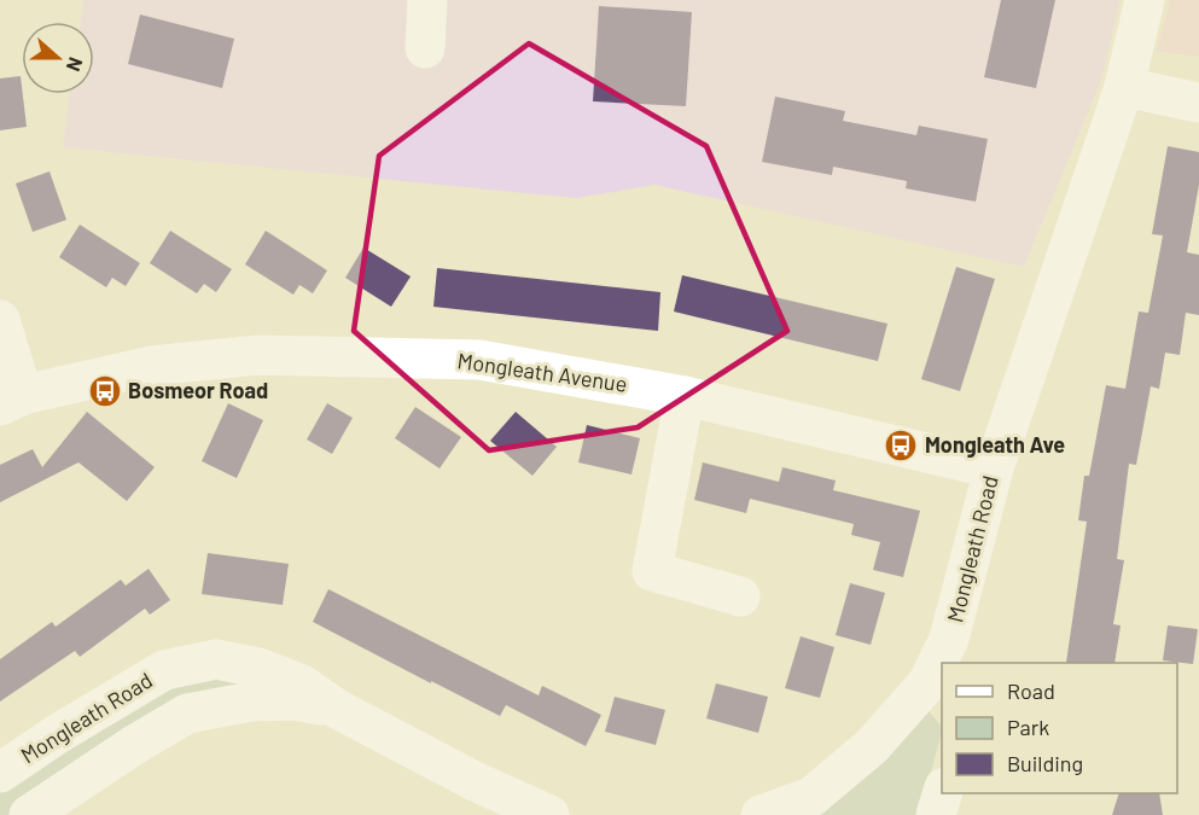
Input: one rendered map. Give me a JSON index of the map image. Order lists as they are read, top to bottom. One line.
{"streets":{"street":["Mongleath Avenue","Mongleath Road"]},"crossings":[["Mongleath Avenue","Mongleath Road"]],"places":{"bus stop":["Bosmeor Road","Mongleath Ave"]},"legend":["Road","Park","Building"],"north":"right"}
